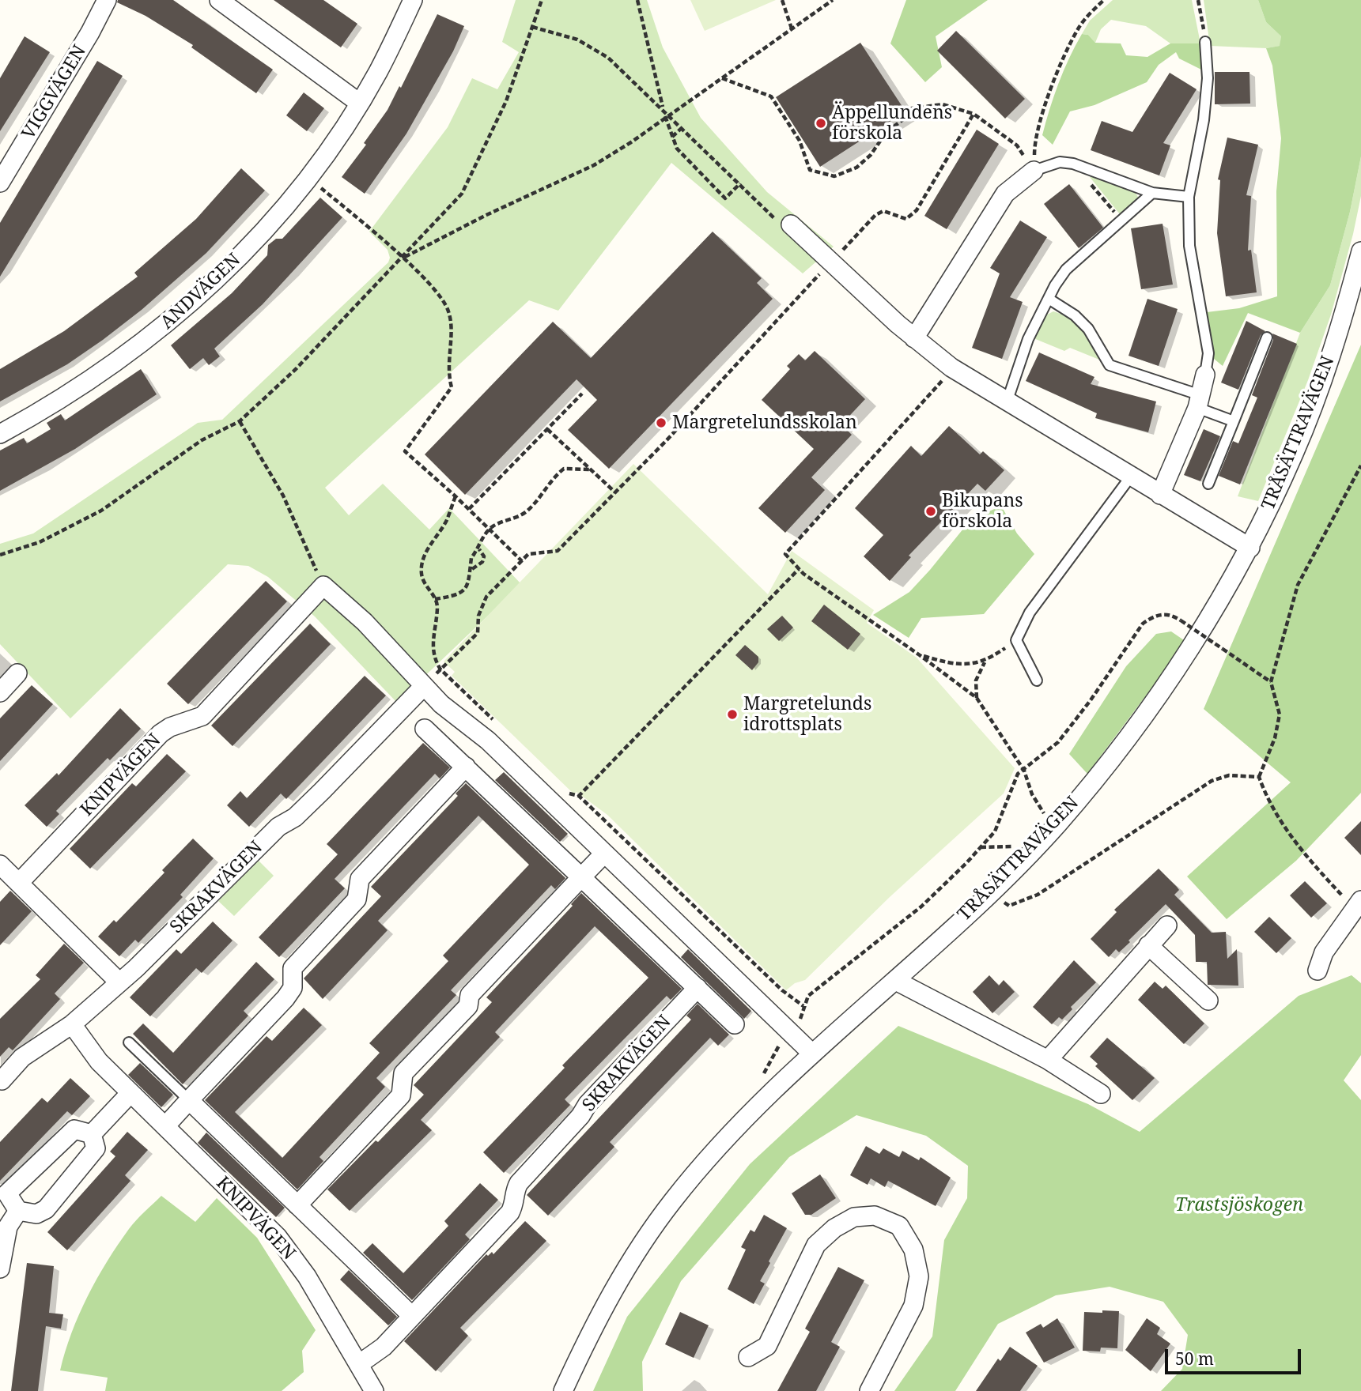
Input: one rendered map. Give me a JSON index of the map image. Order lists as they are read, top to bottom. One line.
{"streets":{"street":["VIGGVÄGEN","ANDVÄGEN","TRÅSÄTTRAVÄGEN","KNIPVÄGEN","SKRAKVÄGEN"]},"crossings":[["KNIPVÄGEN","SKRAKVÄGEN"]],"parks":["Trastsjöskogen"],"places":["Äppellundens förskola","Margretelundsskolan","Bikupans förskola","Margretelunds idrottsplats"],"scale_bar":"50 m"}
